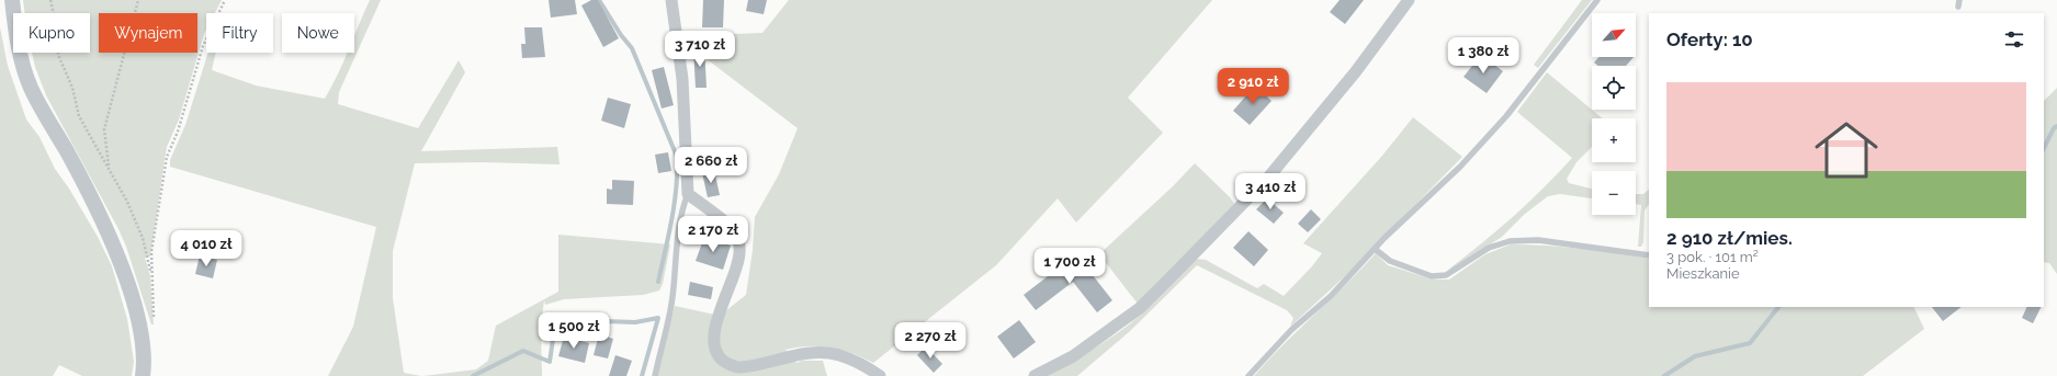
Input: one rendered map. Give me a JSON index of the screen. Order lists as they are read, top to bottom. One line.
{"north":"top right","page":{"map_buttons":["+","−"],"chip":["Kupno","Wynajem","Filtry","Nowe"],"heading":"Oferty: 10","price":["3 710 zł","1 380 zł","2 910 zł","2 660 zł","3 410 zł","2 170 zł","4 010 zł","1 700 zł","1 500 zł","2 270 zł"],"list":[{"name":"2 910 zł/mies.","note":"3 pok. · 101 m² · Mieszkanie"}]}}
